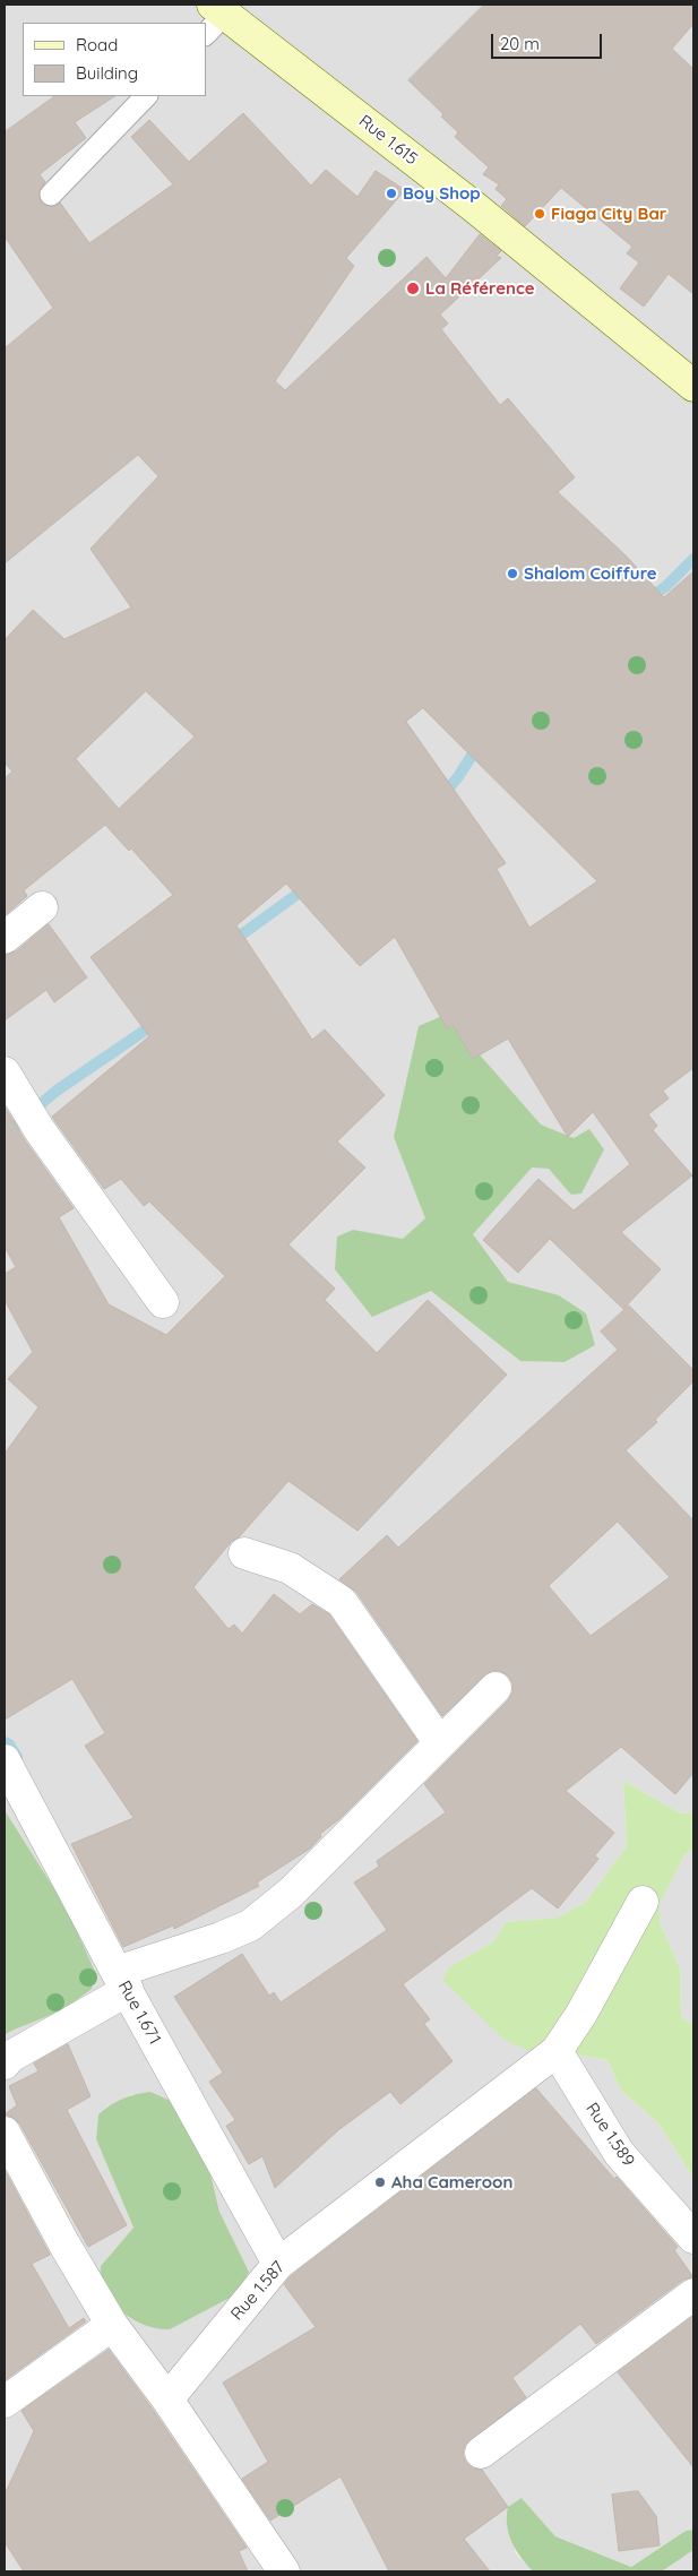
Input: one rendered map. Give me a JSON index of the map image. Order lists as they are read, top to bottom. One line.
{"streets":{"street":["Rue 1.615","Rue 1.671","Rue 1.589","Rue 1.587"]},"crossings":[["Rue 1.671","Rue 1.587"],["Rue 1.589","Rue 1.587"]],"places":["Boy Shop","Fiaga City Bar","La Référence","Shalom Coiffure","Aha Cameroon"],"legend":["Road","Building"],"scale_bar":"20 m"}
